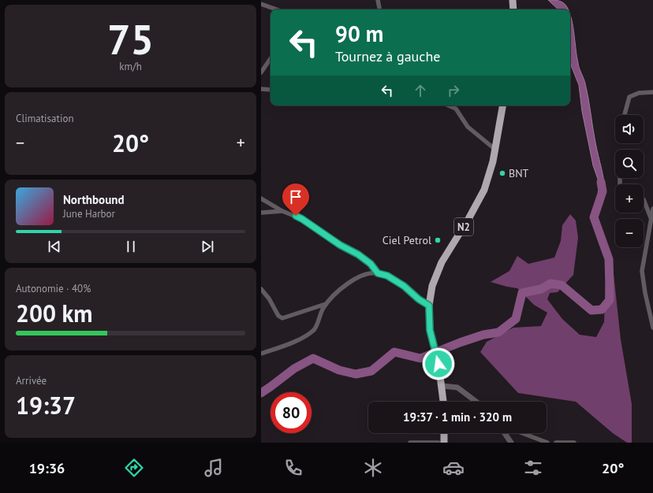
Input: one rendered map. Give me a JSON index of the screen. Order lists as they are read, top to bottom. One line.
{"streets":{"highway":["N2"]},"places":["BNT","Ciel Petrol"],"page":{"tile":[["75","km/h"],"Climatisation",["Autonomie · 40%","200 km"],["Arrivée","19:37"]],"turn":["90 m","Tournez à gauche"],"map_buttons":["+","−"],"heat":["−","20°","+"],"song":["Northbound","June Harbor"],"limit":"80","trip":"19:37 · 1 min · 320 m","tabs":["19:36","20°"]}}
